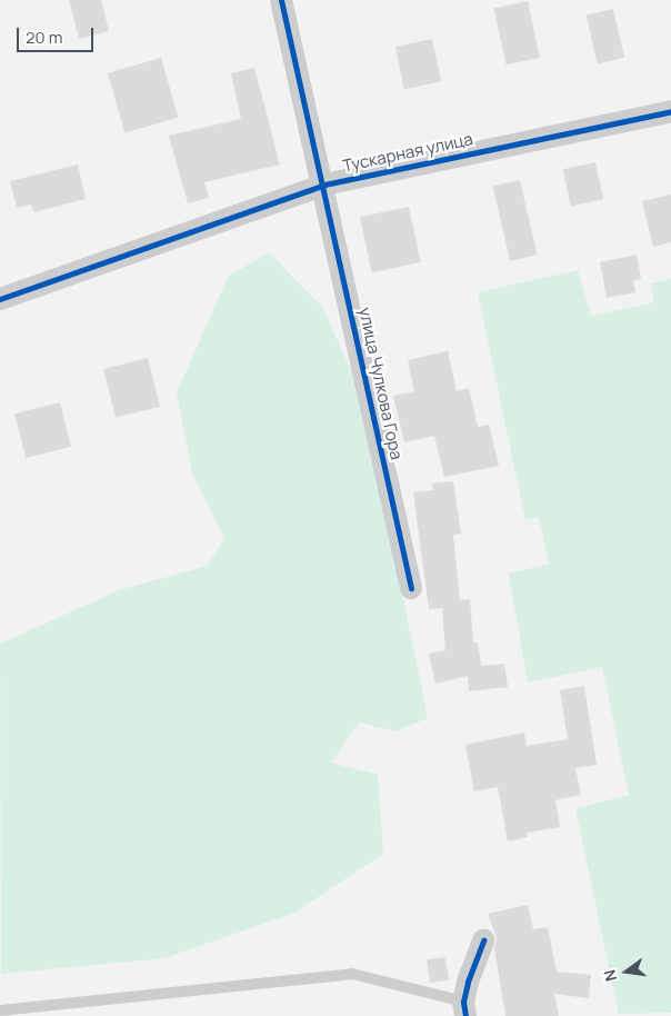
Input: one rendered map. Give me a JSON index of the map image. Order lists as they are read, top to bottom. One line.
{"streets":{"street":["Тускарная улица","улица Чулкова Гора"]},"crossings":[["Тускарная улица","улица Чулкова Гора"]],"scale_bar":"20 m","north":"left"}
